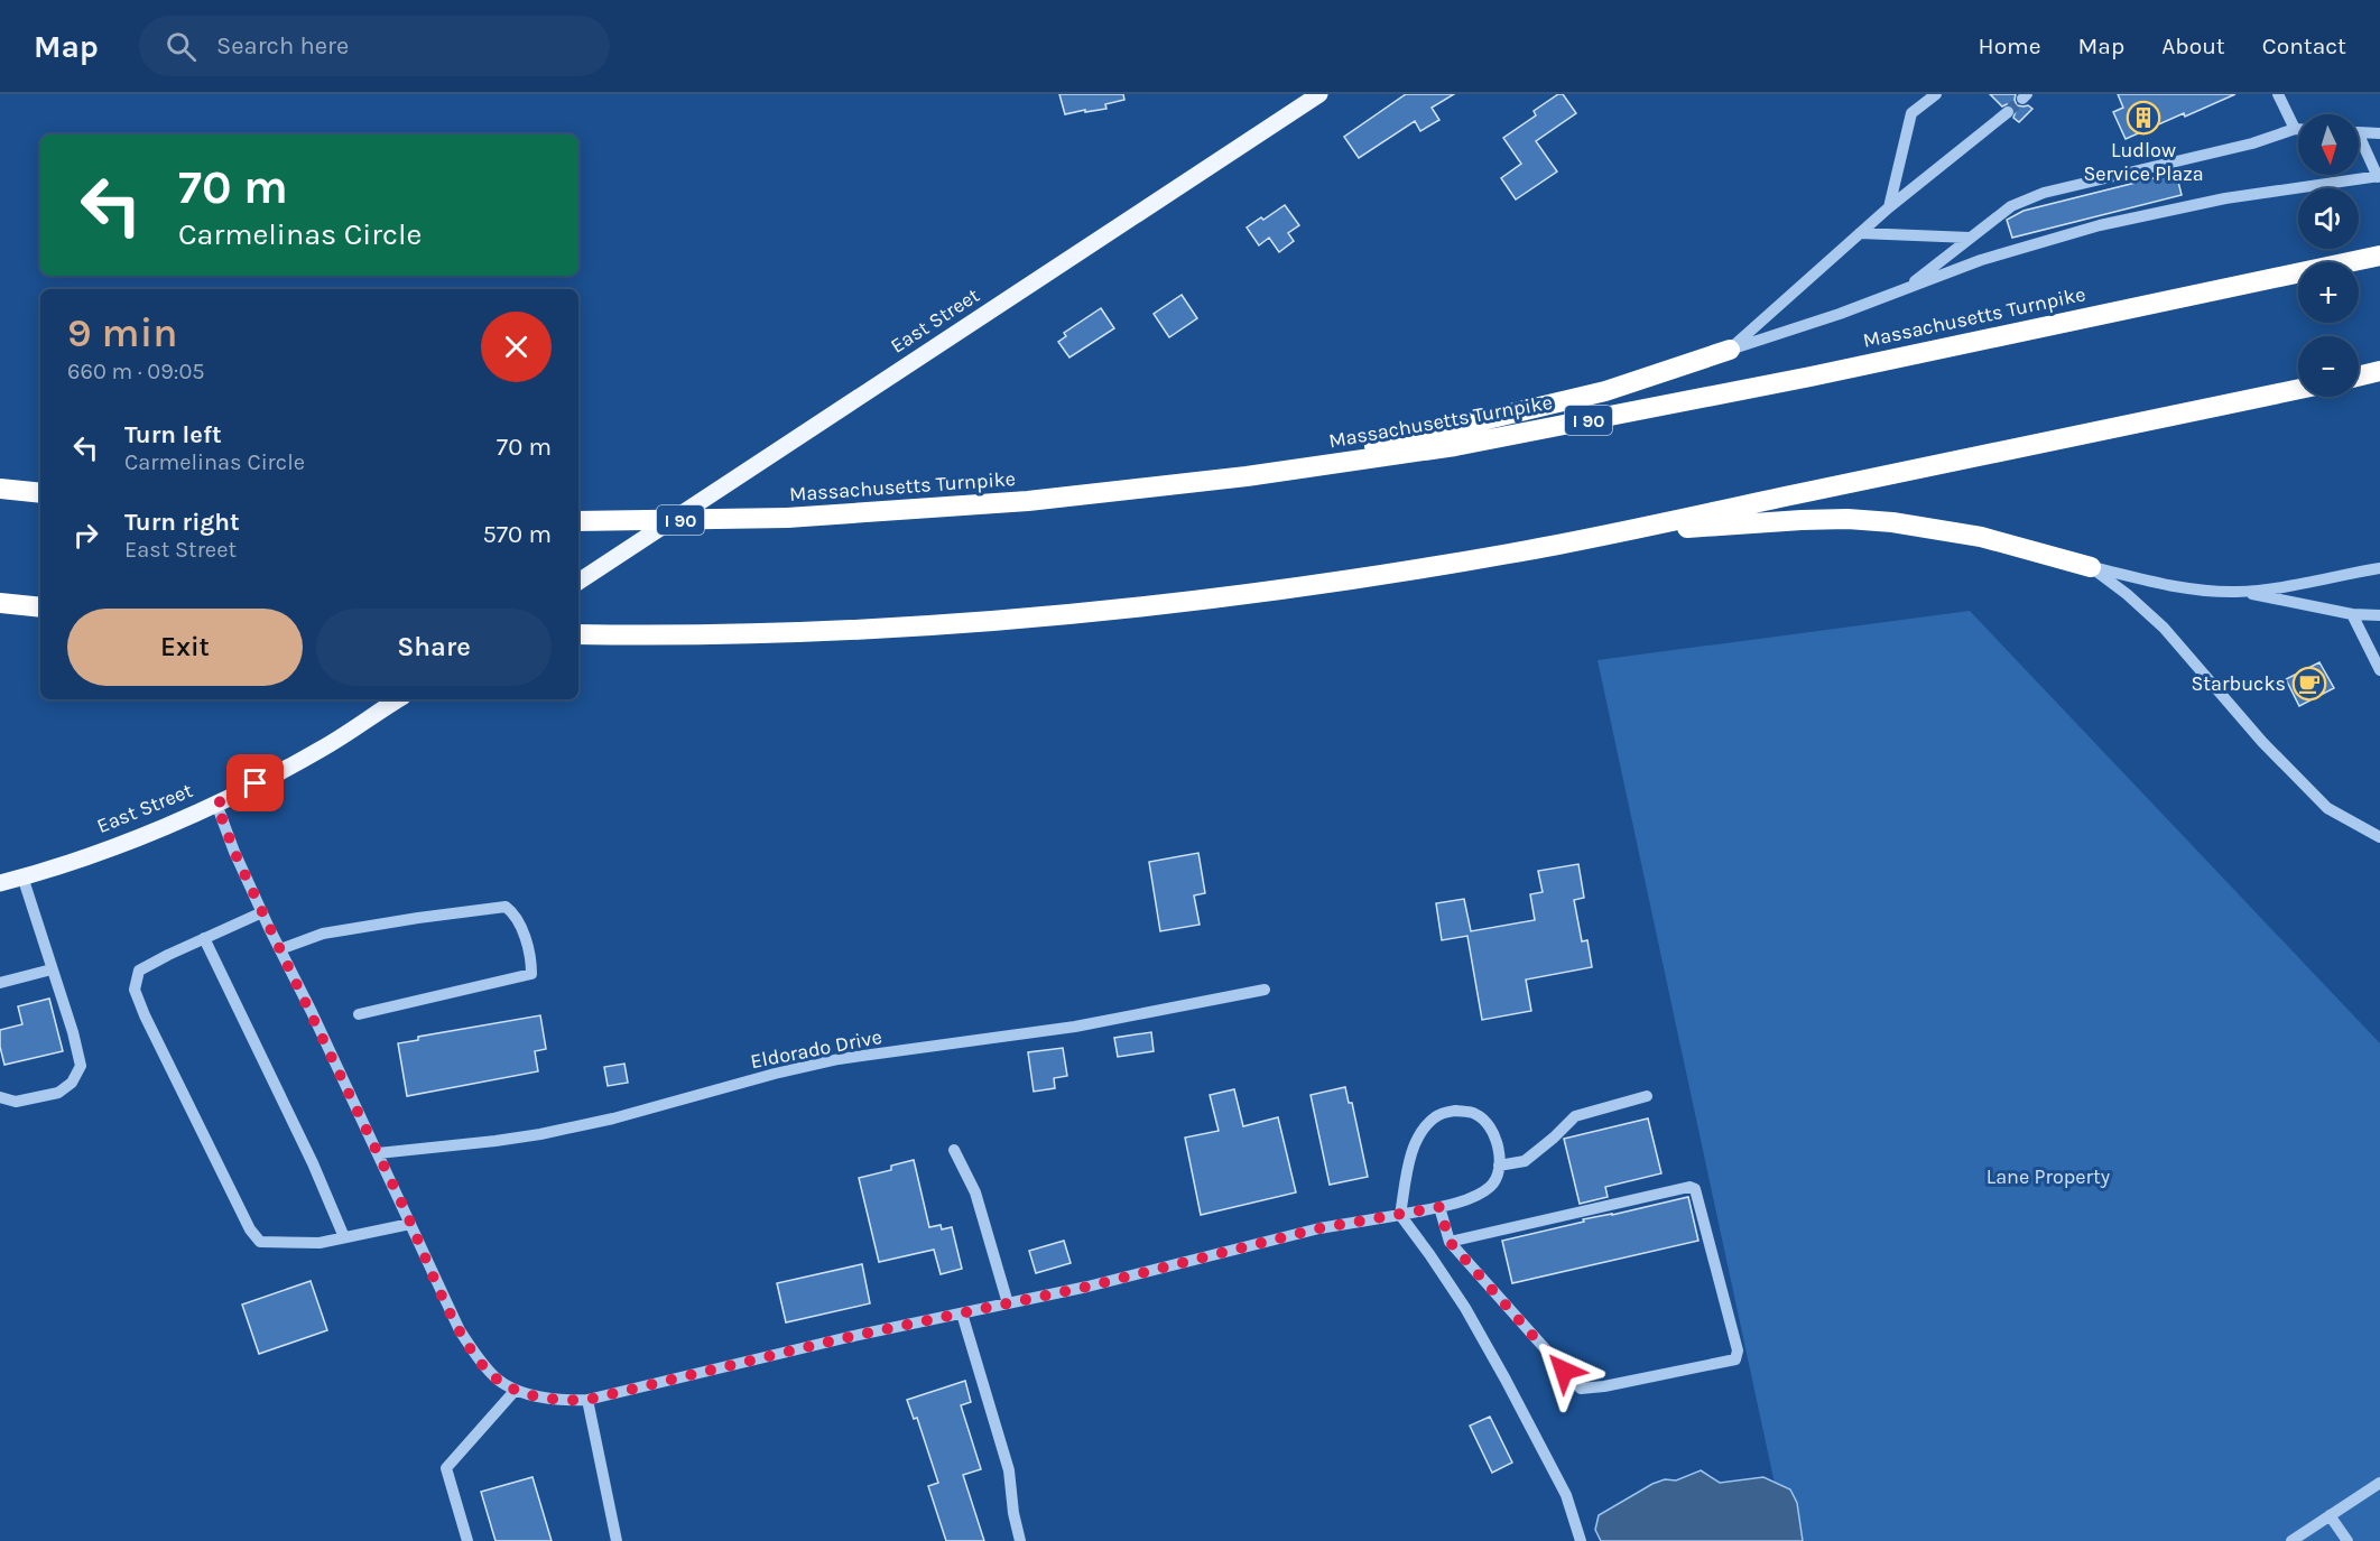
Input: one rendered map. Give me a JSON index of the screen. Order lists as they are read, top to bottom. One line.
{"streets":{"highway":["Massachusetts Turnpike","I 90"],"main road":["East Street"],"street":["Eldorado Drive"]},"parks":["Lane Property"],"places":{"building":["Ludlow Service Plaza"],"cafe":["Starbucks"]},"north":"bottom","page":{"header":"Map","search":"Search here","nav":["Home","Map","About","Contact"],"map_buttons":["+","−"],"turn":["70 m","Carmelinas Circle"],"heading":["9 min","660 m · 09:05"],"list":[{"name":"Turn left","note":"Carmelinas Circle","value":"70 m"},{"name":"Turn right","note":"East Street","value":"570 m"}],"buttons":["Exit","Share"]}}
